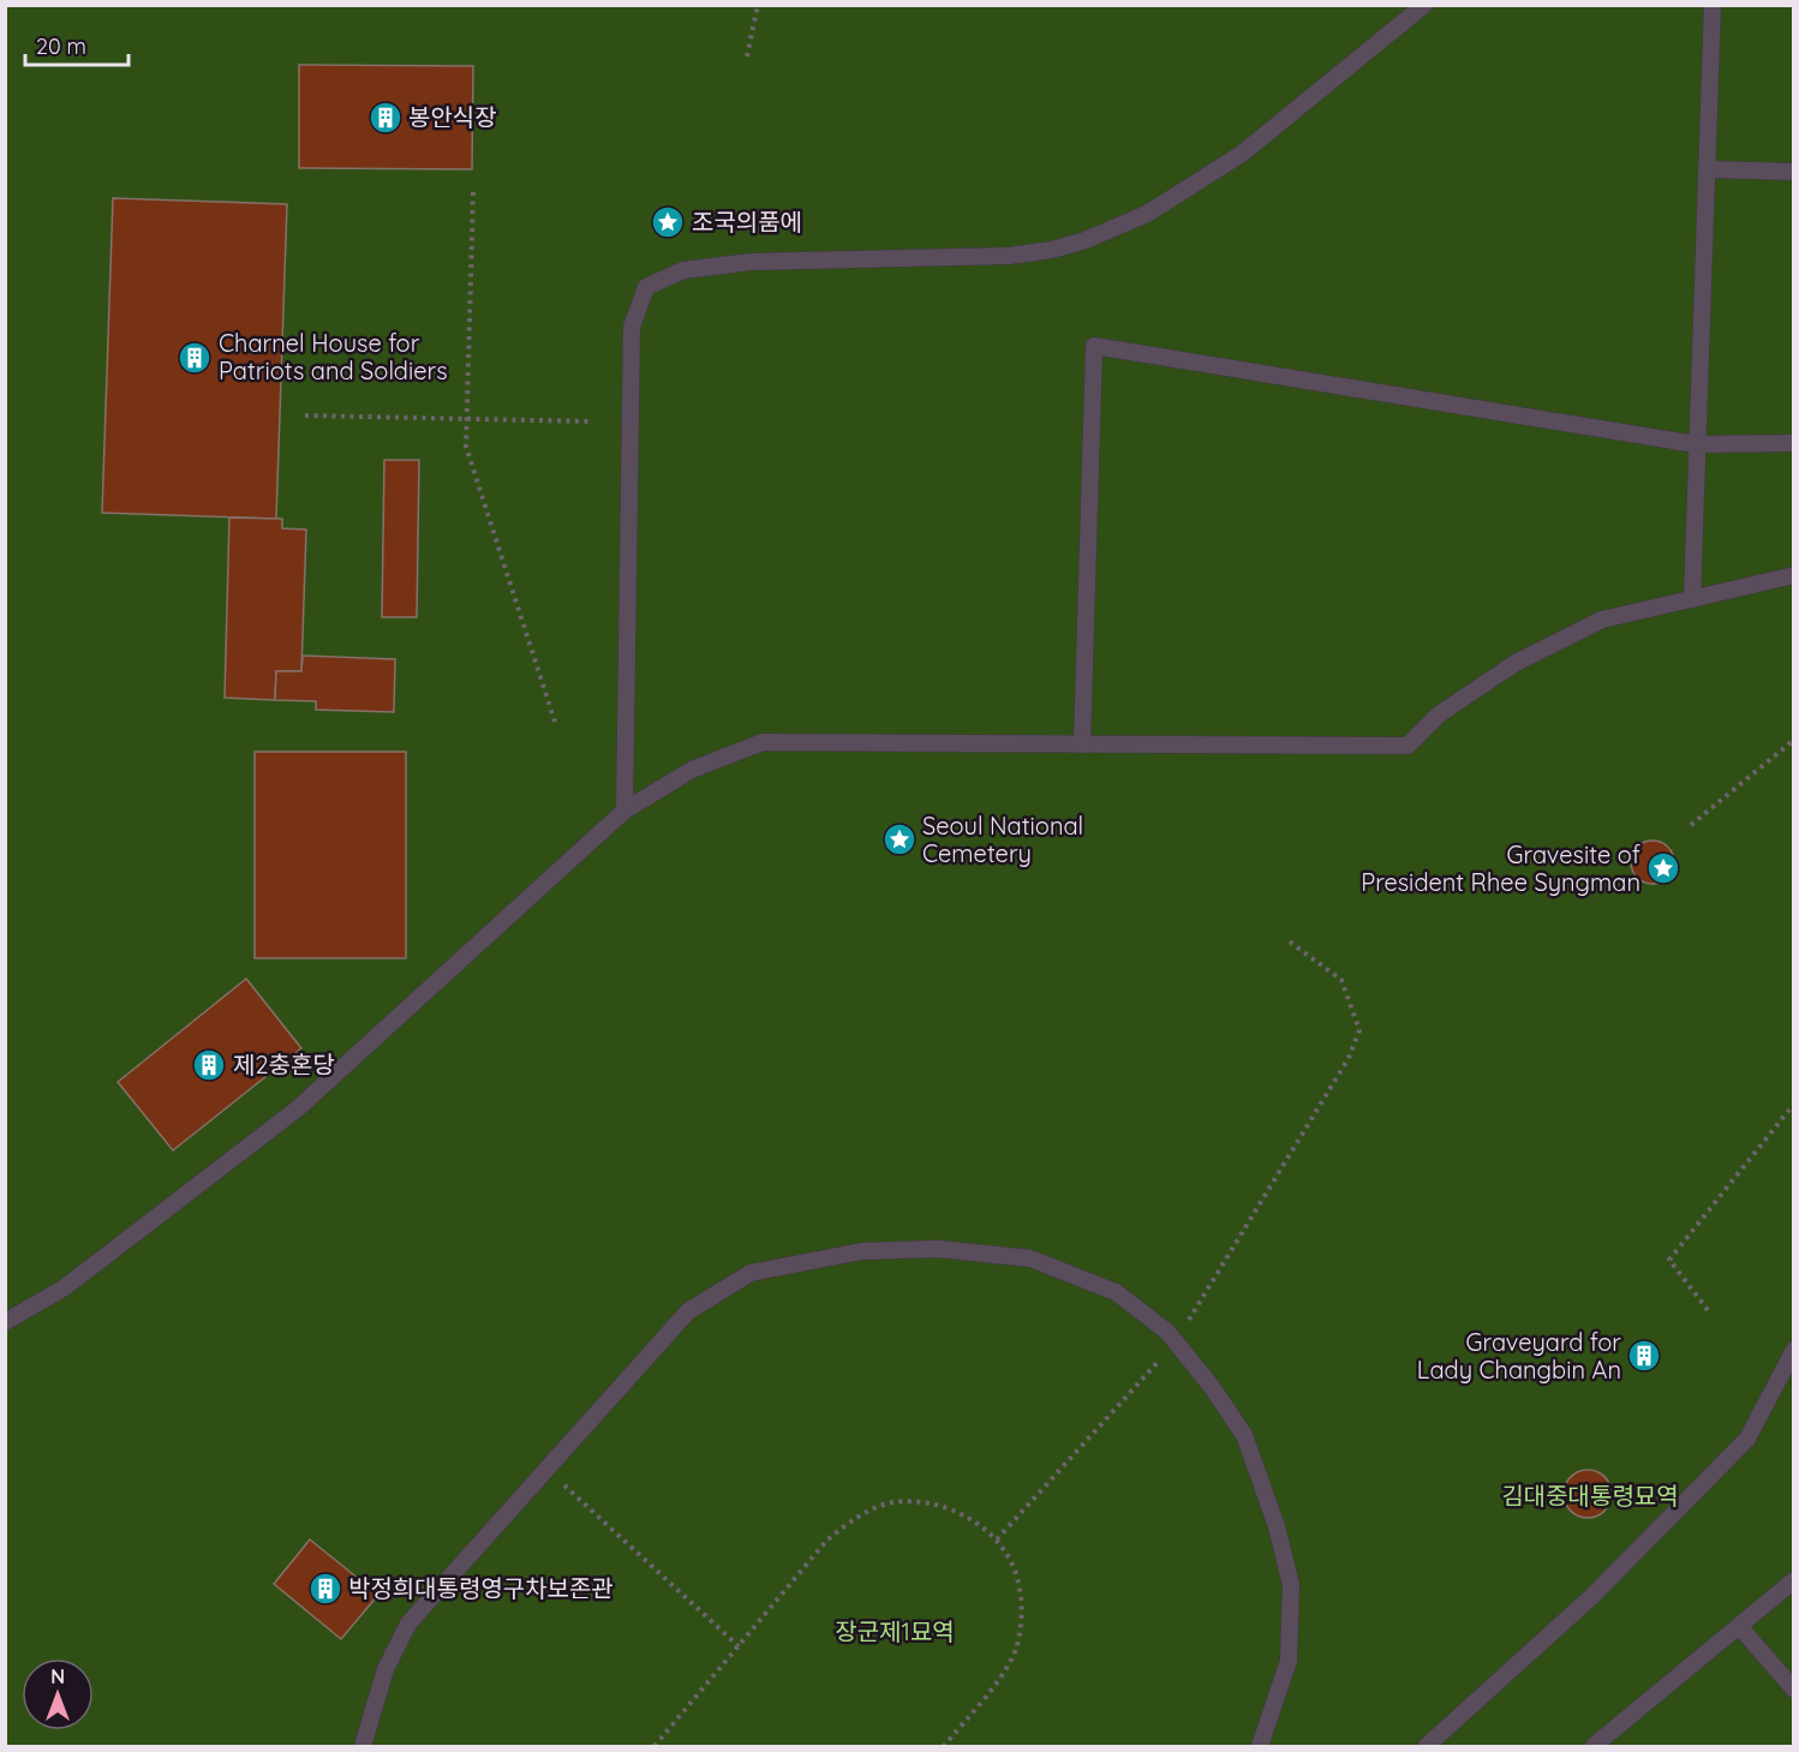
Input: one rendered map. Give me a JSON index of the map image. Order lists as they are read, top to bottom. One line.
{"parks":["김대중대통령묘역","장군제1묘역"],"places":{"building":["봉안식장","Charnel House for Patriots and Soldiers","제2충혼당","Graveyard for Lady Changbin An","박정희대통령영구차보존관"],"place":["조국의품에","Seoul National Cemetery","Gravesite of President Rhee Syngman"]},"scale_bar":"20 m","north":"top"}
